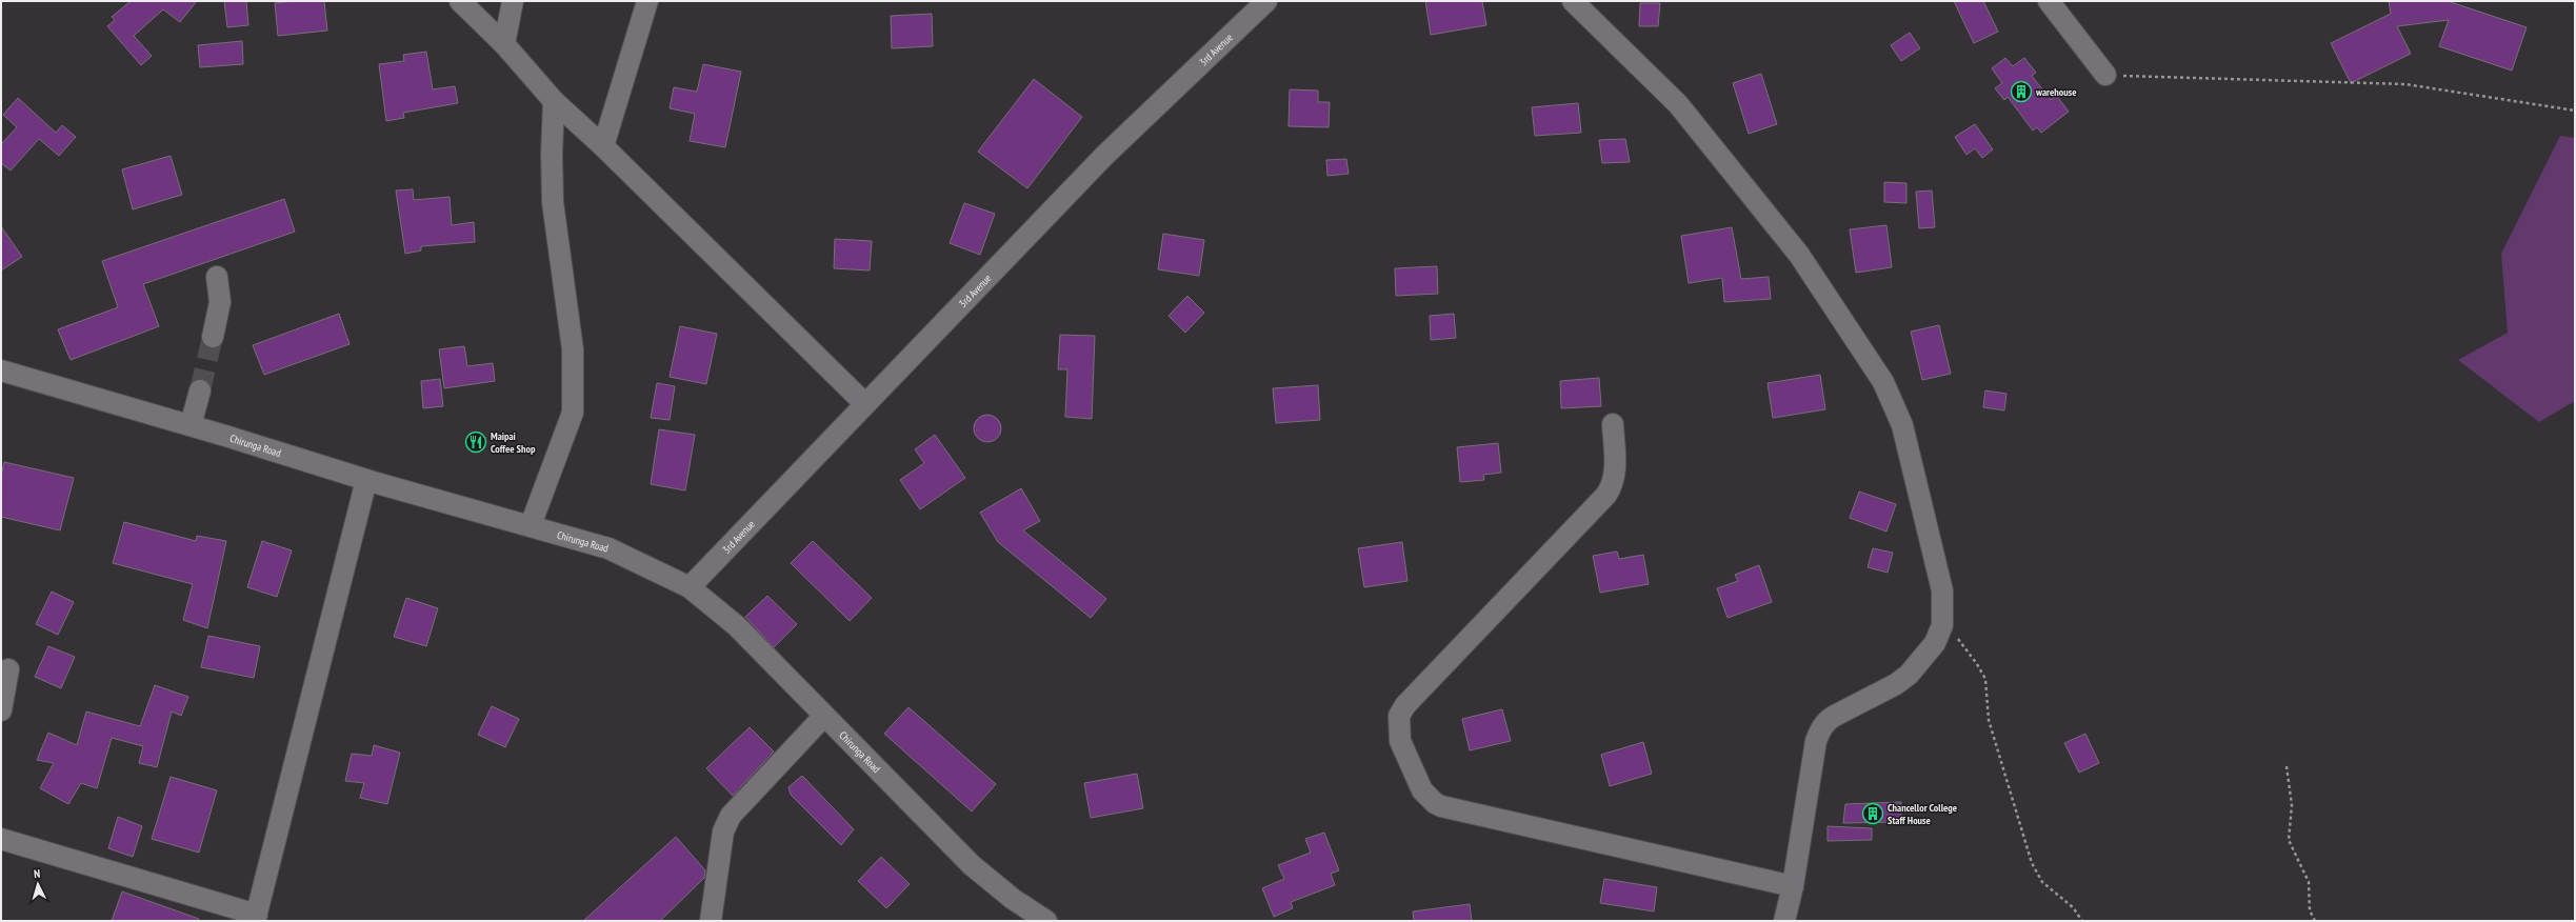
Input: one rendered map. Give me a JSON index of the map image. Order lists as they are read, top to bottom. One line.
{"streets":{"street":["3rd Avenue","Chirunga Road"]},"crossings":[["3rd Avenue","Chirunga Road"]],"places":{"building":["warehouse","Chancellor College Staff House"],"restaurant":["Maipai Coffee Shop"]},"north":"top"}
